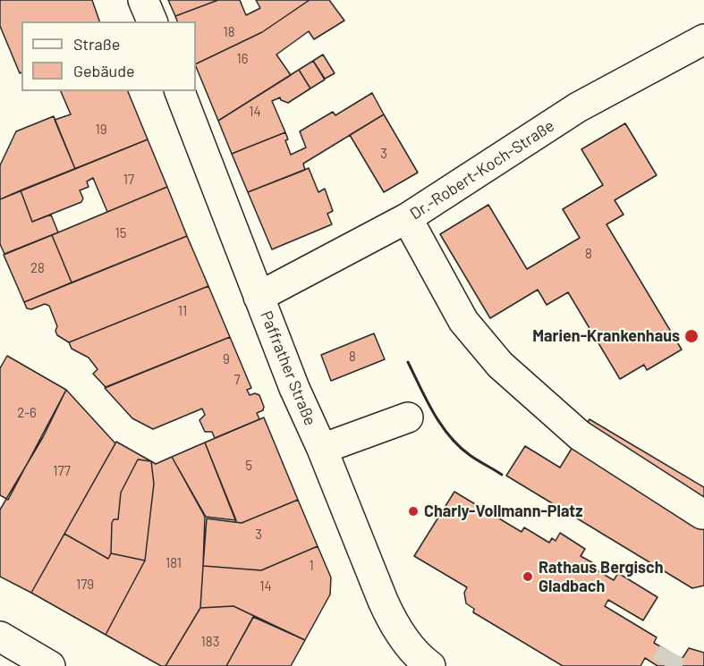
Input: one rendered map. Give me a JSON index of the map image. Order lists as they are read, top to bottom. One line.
{"streets":{"street":["Dr.-Robert-Koch-Straße","Paffrather Straße"]},"crossings":[["Dr.-Robert-Koch-Straße","Paffrather Straße"]],"places":["Marien-Krankenhaus","Charly-Vollmann-Platz","Rathaus Bergisch Gladbach"],"house_numbers":["18","16","14","19","3","17","15","8","28","11","8","9","7","2-6","5","177","3","181","1","179","14","183"],"legend":["Straße","Gebäude"]}
